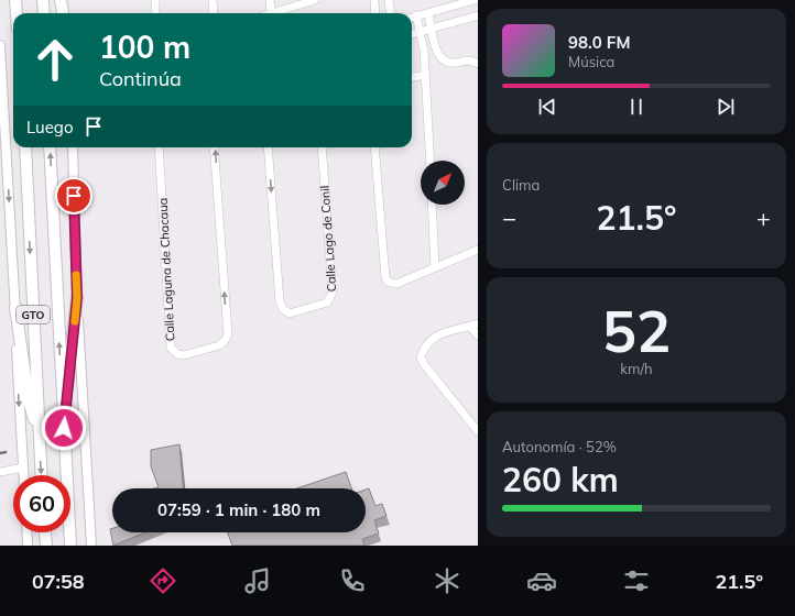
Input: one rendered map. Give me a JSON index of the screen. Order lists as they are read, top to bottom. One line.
{"streets":{"main road":["GTO"],"street":["Calle Lago de Conil","Calle Laguna de Chacaua"]},"north":"top right","page":{"turn":["100 m","Continúa"],"song":["98.0 FM","Música"],"then":"Luego","tile":["Clima",["52","km/h"],["Autonomía · 52%","260 km"]],"heat":["−","21.5°","+"],"limit":"60","trip":"07:59 · 1 min · 180 m","tabs":["07:58","21.5°"]}}
